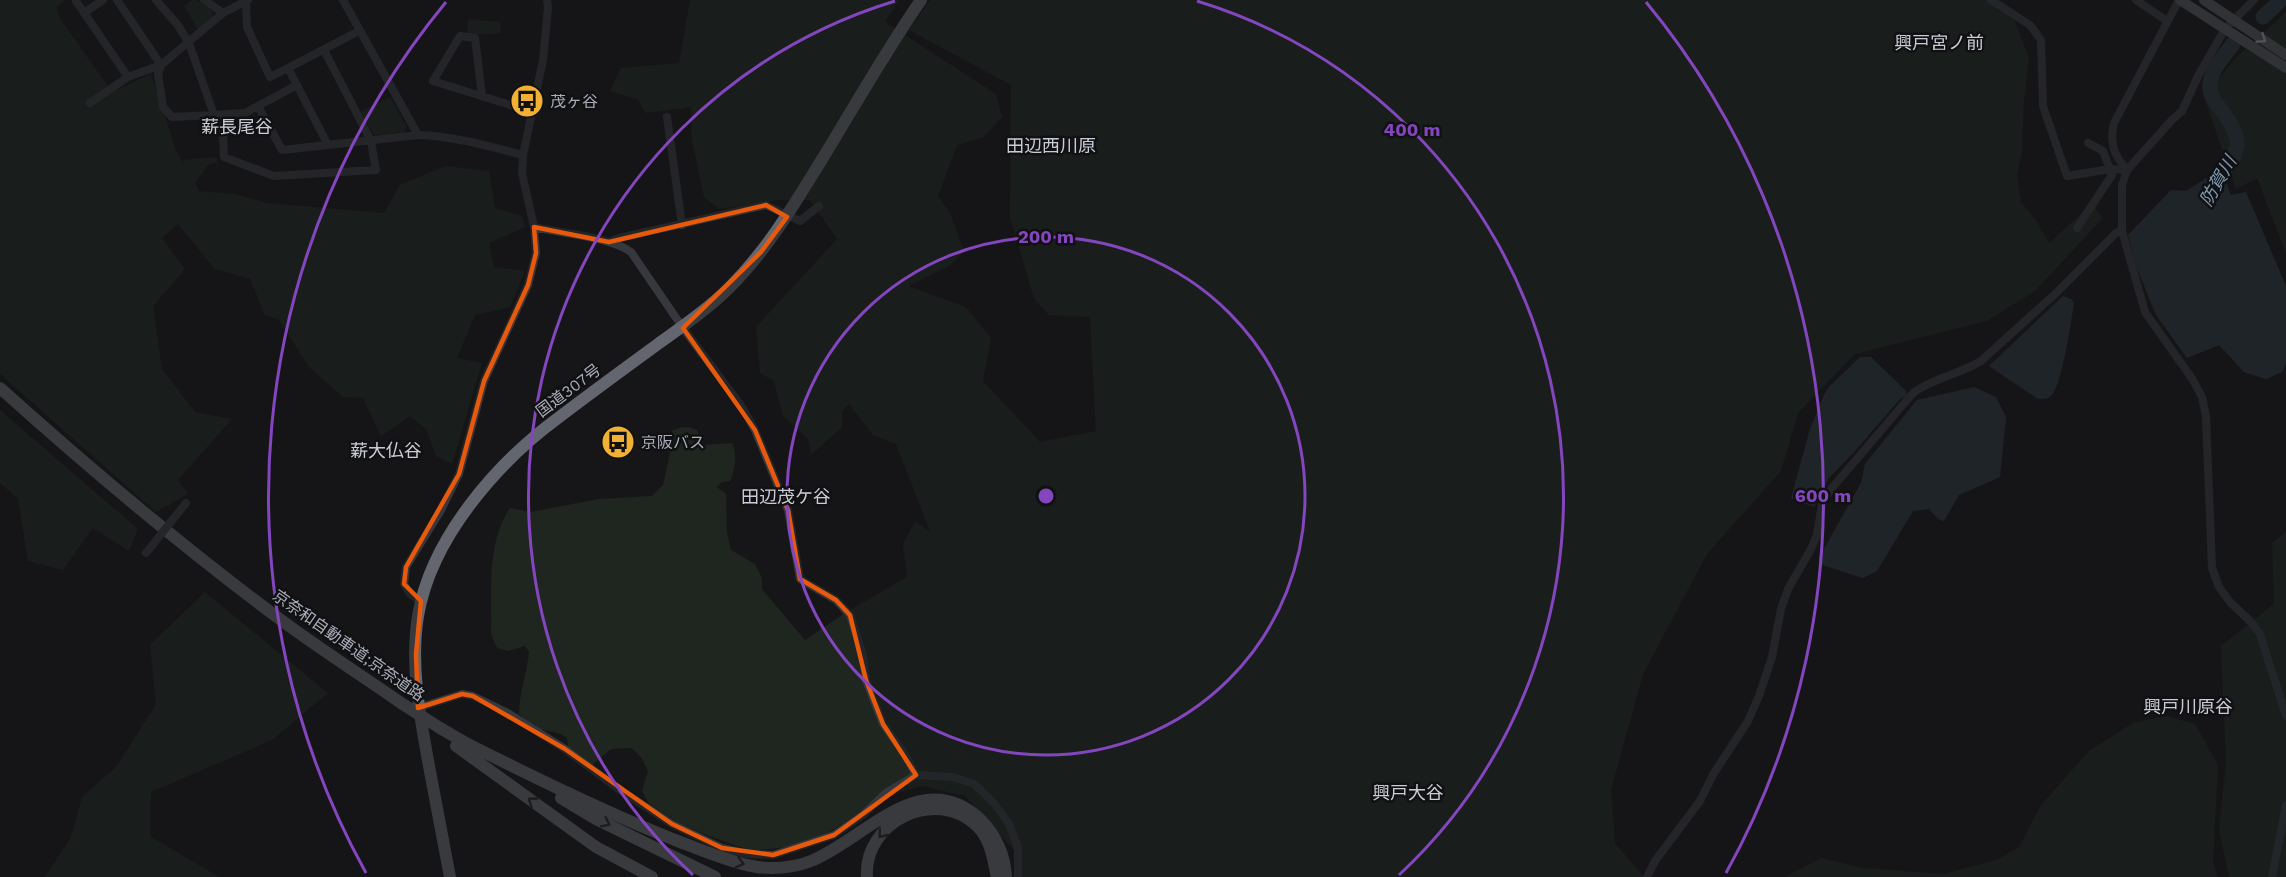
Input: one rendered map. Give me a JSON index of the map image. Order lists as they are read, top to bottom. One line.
{"streets":{"highway":["国道307号","京奈和自動車道;京奈道路"]},"districts":["興戸宮ノ前","薪長尾谷","田辺西川原","薪大仏谷","田辺茂ケ谷","興戸川原谷","興戸大谷"],"water":["防賀川"],"places":{"bus stop":["茂ヶ谷","京阪バス"]},"rings":["400 m","200 m","600 m"]}
